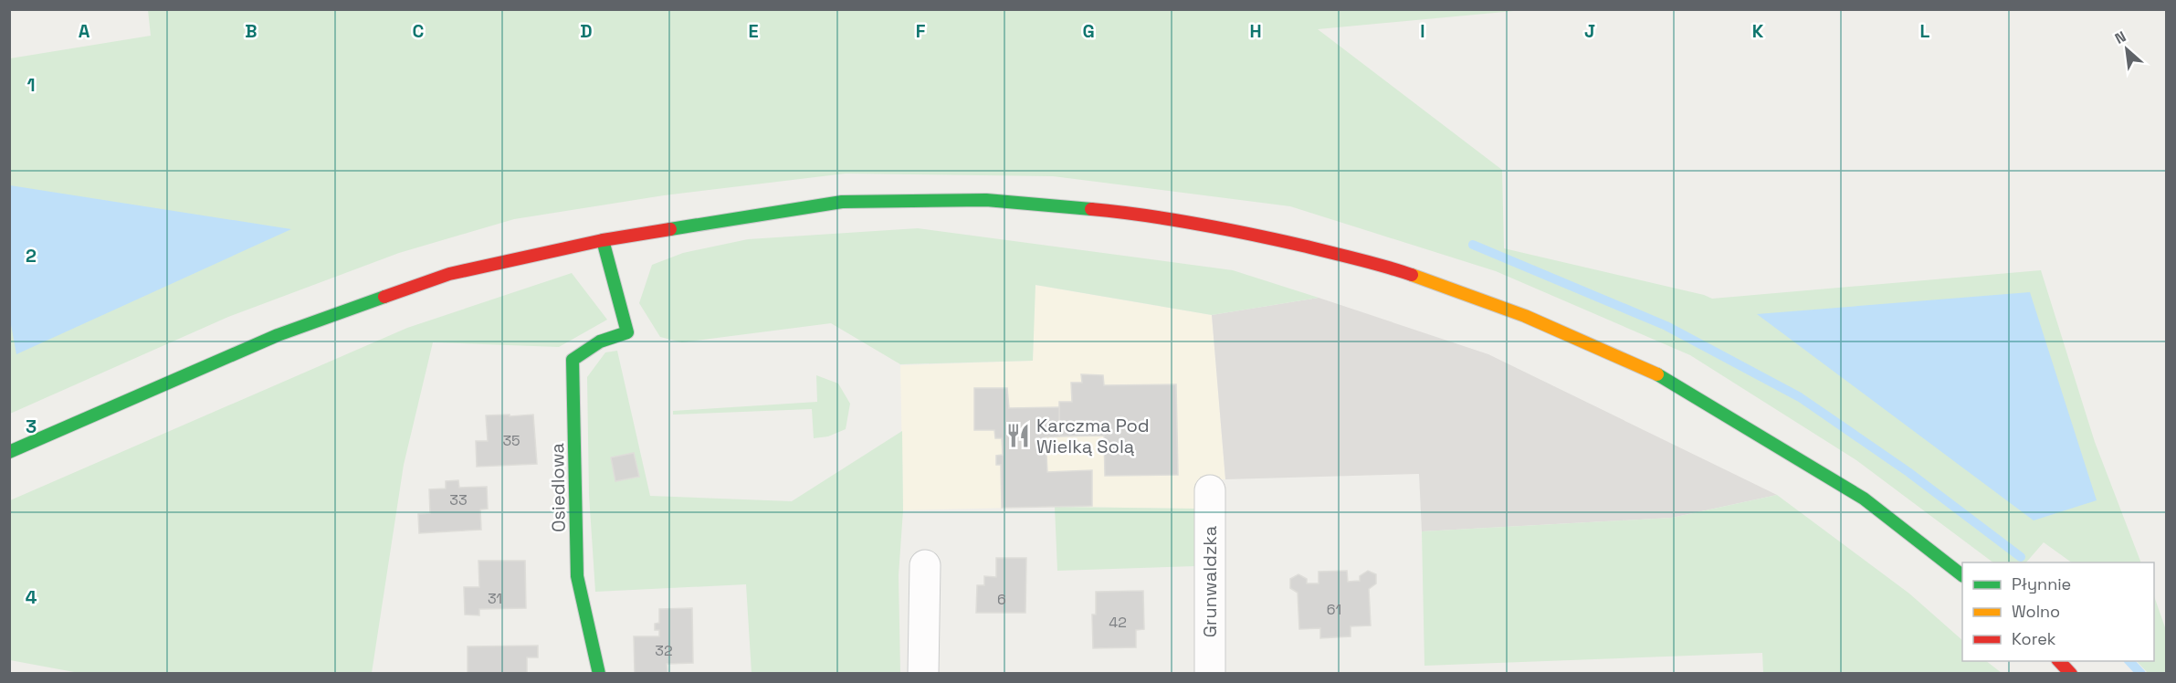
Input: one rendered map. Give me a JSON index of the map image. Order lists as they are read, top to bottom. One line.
{"streets":{"main road":["Osiedlowa"],"street":["Grunwaldzka"]},"places":{"restaurant":["Karczma Pod Wielką Solą"]},"house_numbers":["35","33","31","6","61","42","32"],"legend":["Płynnie","Wolno","Korek"],"north":"top left","grid":{"columns":["A","B","C","D","E","F","G","H","I","J","K","L"],"rows":["1","2","3","4"]}}
